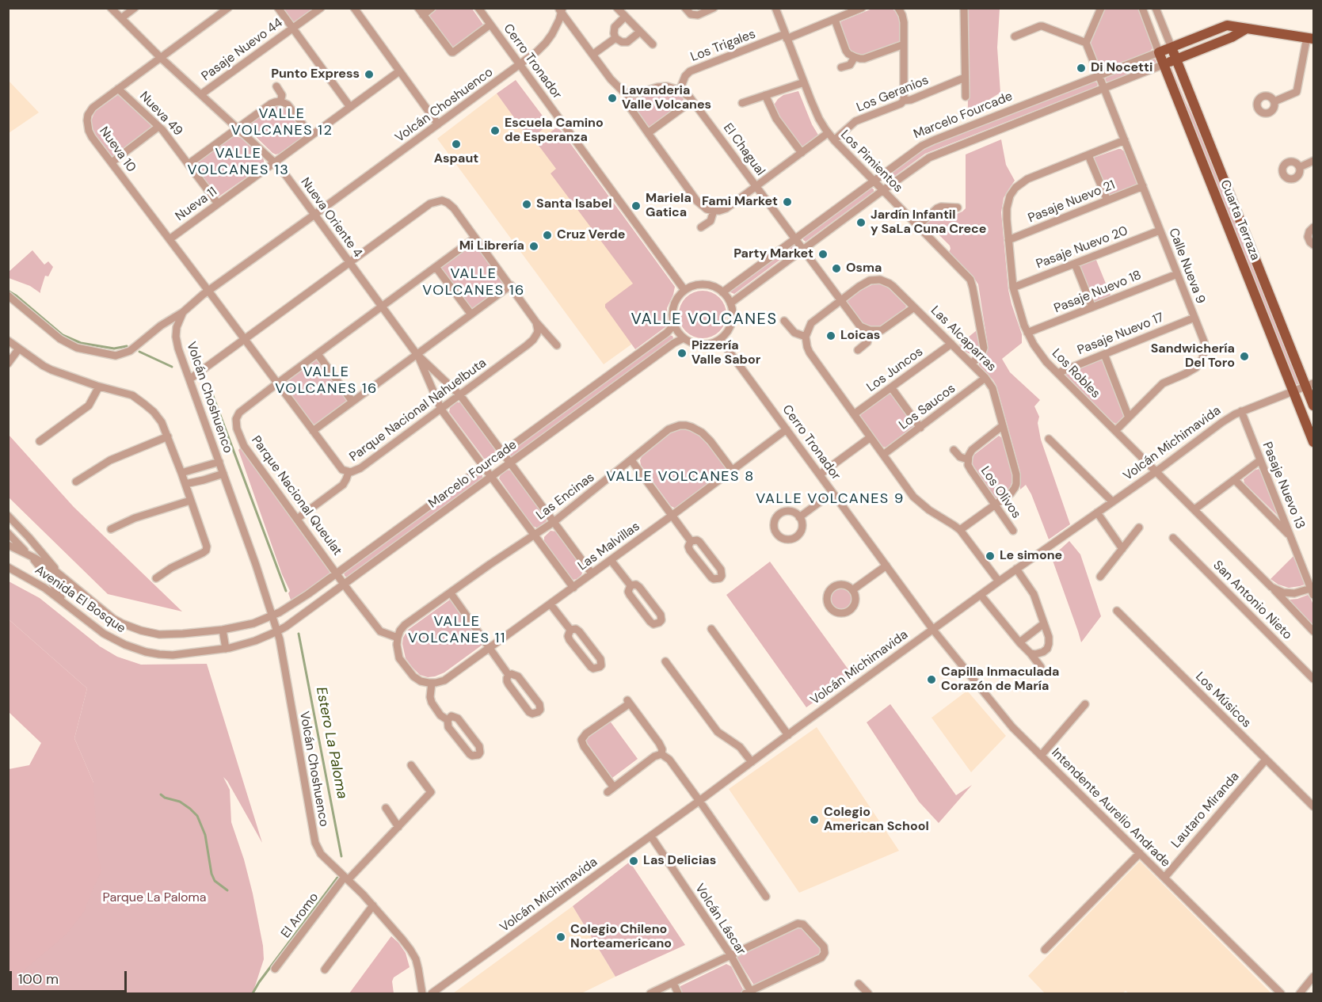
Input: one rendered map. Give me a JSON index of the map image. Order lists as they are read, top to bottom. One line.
{"streets":{"main road":["Marcelo Fourcade","Cuarta Terraza"],"street":["Los Trigales","Pasaje Nuevo 44","Cerro Tronador","Los Geranios","Volcán Choshuenco","Nueva 49","Nueva 10","El Chagual","Los Pimientos","Pasaje Nuevo 21","Nueva 11","Nueva Oriente 4","Pasaje Nuevo 20","Calle Nueva 9","Pasaje Nuevo 18","Pasaje Nuevo 17","Las Alcaparras","Los Juncos","Los Robles","Los Saucos","Parque Nacional Nahuelbuta","Volcán Michimavida","Pasaje Nuevo 13","Los Olivos","Parque Nacional Queulat","Las Encinas","Las Malvillas","Avenida El Bosque","San Antonio Nieto","Los Músicos","Intendente Aurelio Andrade","Lautaro Miranda","El Aromo","Volcán Láscar"]},"crossings":[["Los Trigales","El Chagual"],["Los Trigales","Los Pimientos"],["Pasaje Nuevo 44","Nueva Oriente 4"],["Cerro Tronador","Volcán Choshuenco"],["Cerro Tronador","Marcelo Fourcade"],["Cerro Tronador","Volcán Michimavida"],["Cerro Tronador","Las Malvillas"],["Cerro Tronador","Intendente Aurelio Andrade"],["Los Geranios","Los Pimientos"],["Volcán Choshuenco","Marcelo Fourcade"],["Volcán Choshuenco","Nueva 10"],["Volcán Choshuenco","Nueva Oriente 4"],["Volcán Choshuenco","Parque Nacional Nahuelbuta"],["Volcán Choshuenco","Avenida El Bosque"],["Volcán Choshuenco","El Aromo"],["Nueva 49","Nueva 10"],["Nueva 49","Nueva 11"],["Marcelo Fourcade","El Chagual"],["Marcelo Fourcade","Los Pimientos"],["Marcelo Fourcade","Cuarta Terraza"],["Marcelo Fourcade","Calle Nueva 9"],["Marcelo Fourcade","Parque Nacional Queulat"],["Marcelo Fourcade","Avenida El Bosque"],["Nueva 10","Nueva 11"],["Nueva 10","Nueva Oriente 4"],["Nueva 10","Parque Nacional Nahuelbuta"],["El Chagual","Las Alcaparras"],["Los Pimientos","Las Alcaparras"],["Pasaje Nuevo 21","Calle Nueva 9"],["Pasaje Nuevo 21","Los Robles"],["Nueva 11","Nueva Oriente 4"],["Nueva Oriente 4","Parque Nacional Queulat"],["Cuarta Terraza","Volcán Michimavida"],["Pasaje Nuevo 20","Calle Nueva 9"],["Pasaje Nuevo 20","Los Robles"],["Calle Nueva 9","Pasaje Nuevo 18"],["Calle Nueva 9","Pasaje Nuevo 17"],["Calle Nueva 9","Los Robles"],["Pasaje Nuevo 18","Los Robles"],["Pasaje Nuevo 17","Los Robles"],["Las Alcaparras","Los Juncos"],["Las Alcaparras","Los Saucos"],["Las Alcaparras","Los Olivos"],["Los Robles","Volcán Michimavida"],["Parque Nacional Nahuelbuta","Parque Nacional Queulat"],["Volcán Michimavida","Pasaje Nuevo 13"],["Volcán Michimavida","Intendente Aurelio Andrade"],["Volcán Michimavida","Volcán Láscar"],["Parque Nacional Queulat","Las Encinas"],["Parque Nacional Queulat","Las Malvillas"],["Las Encinas","Las Malvillas"],["Los Músicos","Lautaro Miranda"],["Intendente Aurelio Andrade","Lautaro Miranda"]],"districts":["VALLE VOLCANES 12","VALLE VOLCANES 13","VALLE VOLCANES 16","VALLE VOLCANES","VALLE VOLCANES 16","VALLE VOLCANES 8","VALLE VOLCANES 9","VALLE VOLCANES 11"],"water":["Estero La Paloma"],"parks":["Parque La Paloma"],"places":["Di Nocetti","Punto Express","Lavanderia Valle Volcanes","Escuela Camino de Esperanza","Aspaut","Fami Market","Santa Isabel","Mariela Gatica","Jardín Infantil y SaLa Cuna Crece","Cruz Verde","Mi Librería","Party Market","Osma","Loicas","Pizzería Valle Sabor","Sandwichería Del Toro","Le simone","Capilla Inmaculada Corazón de María","Colegio American School","Las Delicias","Colegio Chileno Norteamericano"],"scale_bar":"100 m"}
